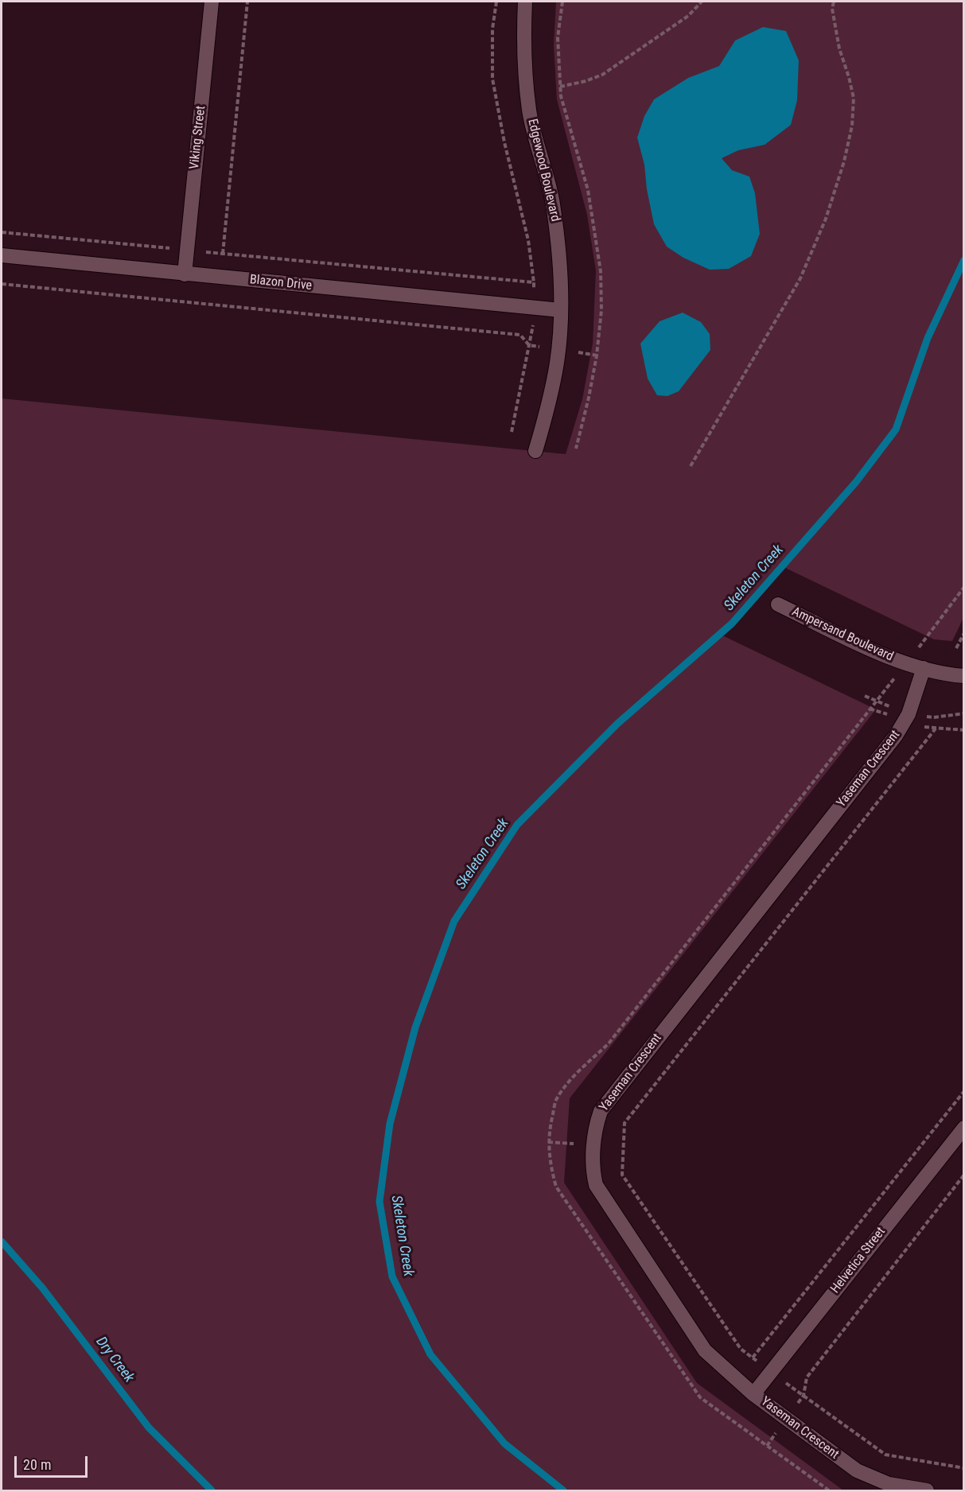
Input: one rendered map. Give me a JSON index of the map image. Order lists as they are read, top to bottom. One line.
{"streets":{"street":["Viking Street","Edgewood Boulevard","Blazon Drive","Ampersand Boulevard","Yaseman Crescent","Helvetica Street"]},"crossings":[["Viking Street","Blazon Drive"],["Edgewood Boulevard","Blazon Drive"],["Ampersand Boulevard","Yaseman Crescent"],["Yaseman Crescent","Helvetica Street"]],"water":["Skeleton Creek","Dry Creek"],"scale_bar":"20 m"}
